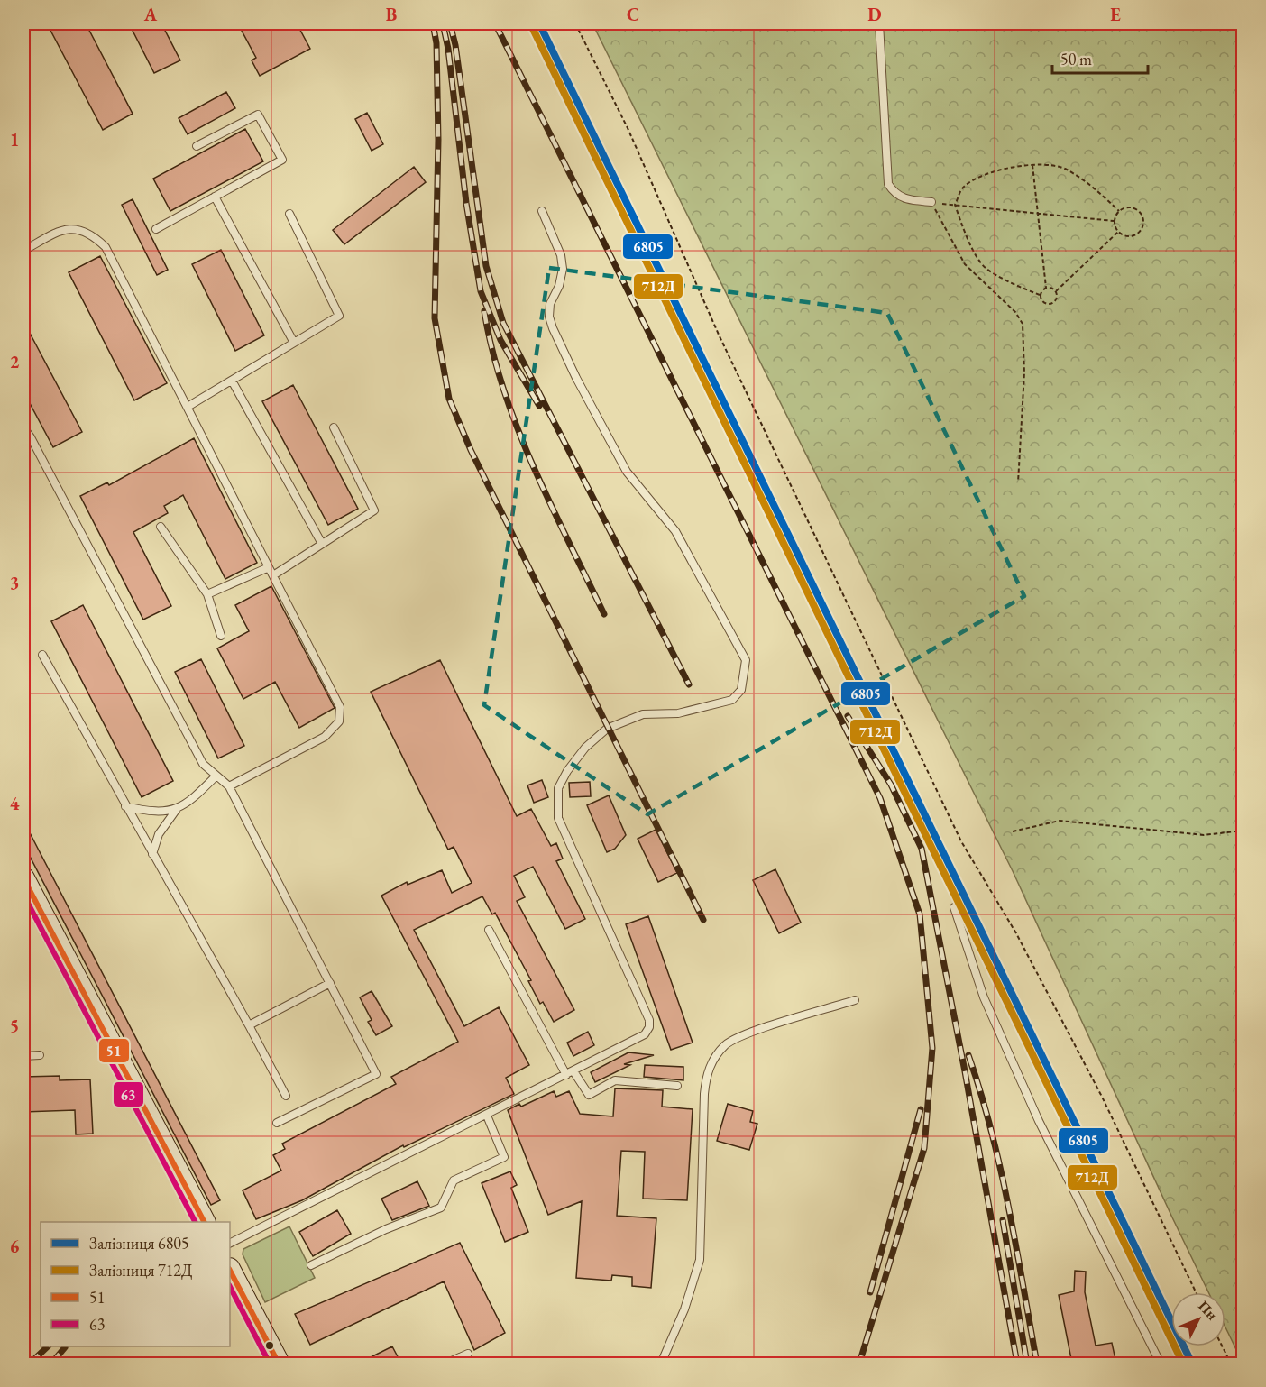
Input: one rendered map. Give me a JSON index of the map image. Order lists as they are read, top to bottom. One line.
{"lines":["rail line 6805","rail line 712Д","transit line 51","transit line 63"],"legend":["Залізниця 6805","Залізниця 712Д","51","63"],"scale_bar":"50 m","north":"top right","grid":{"columns":["A","B","C","D","E"],"rows":["1","2","3","4","5","6"]}}
